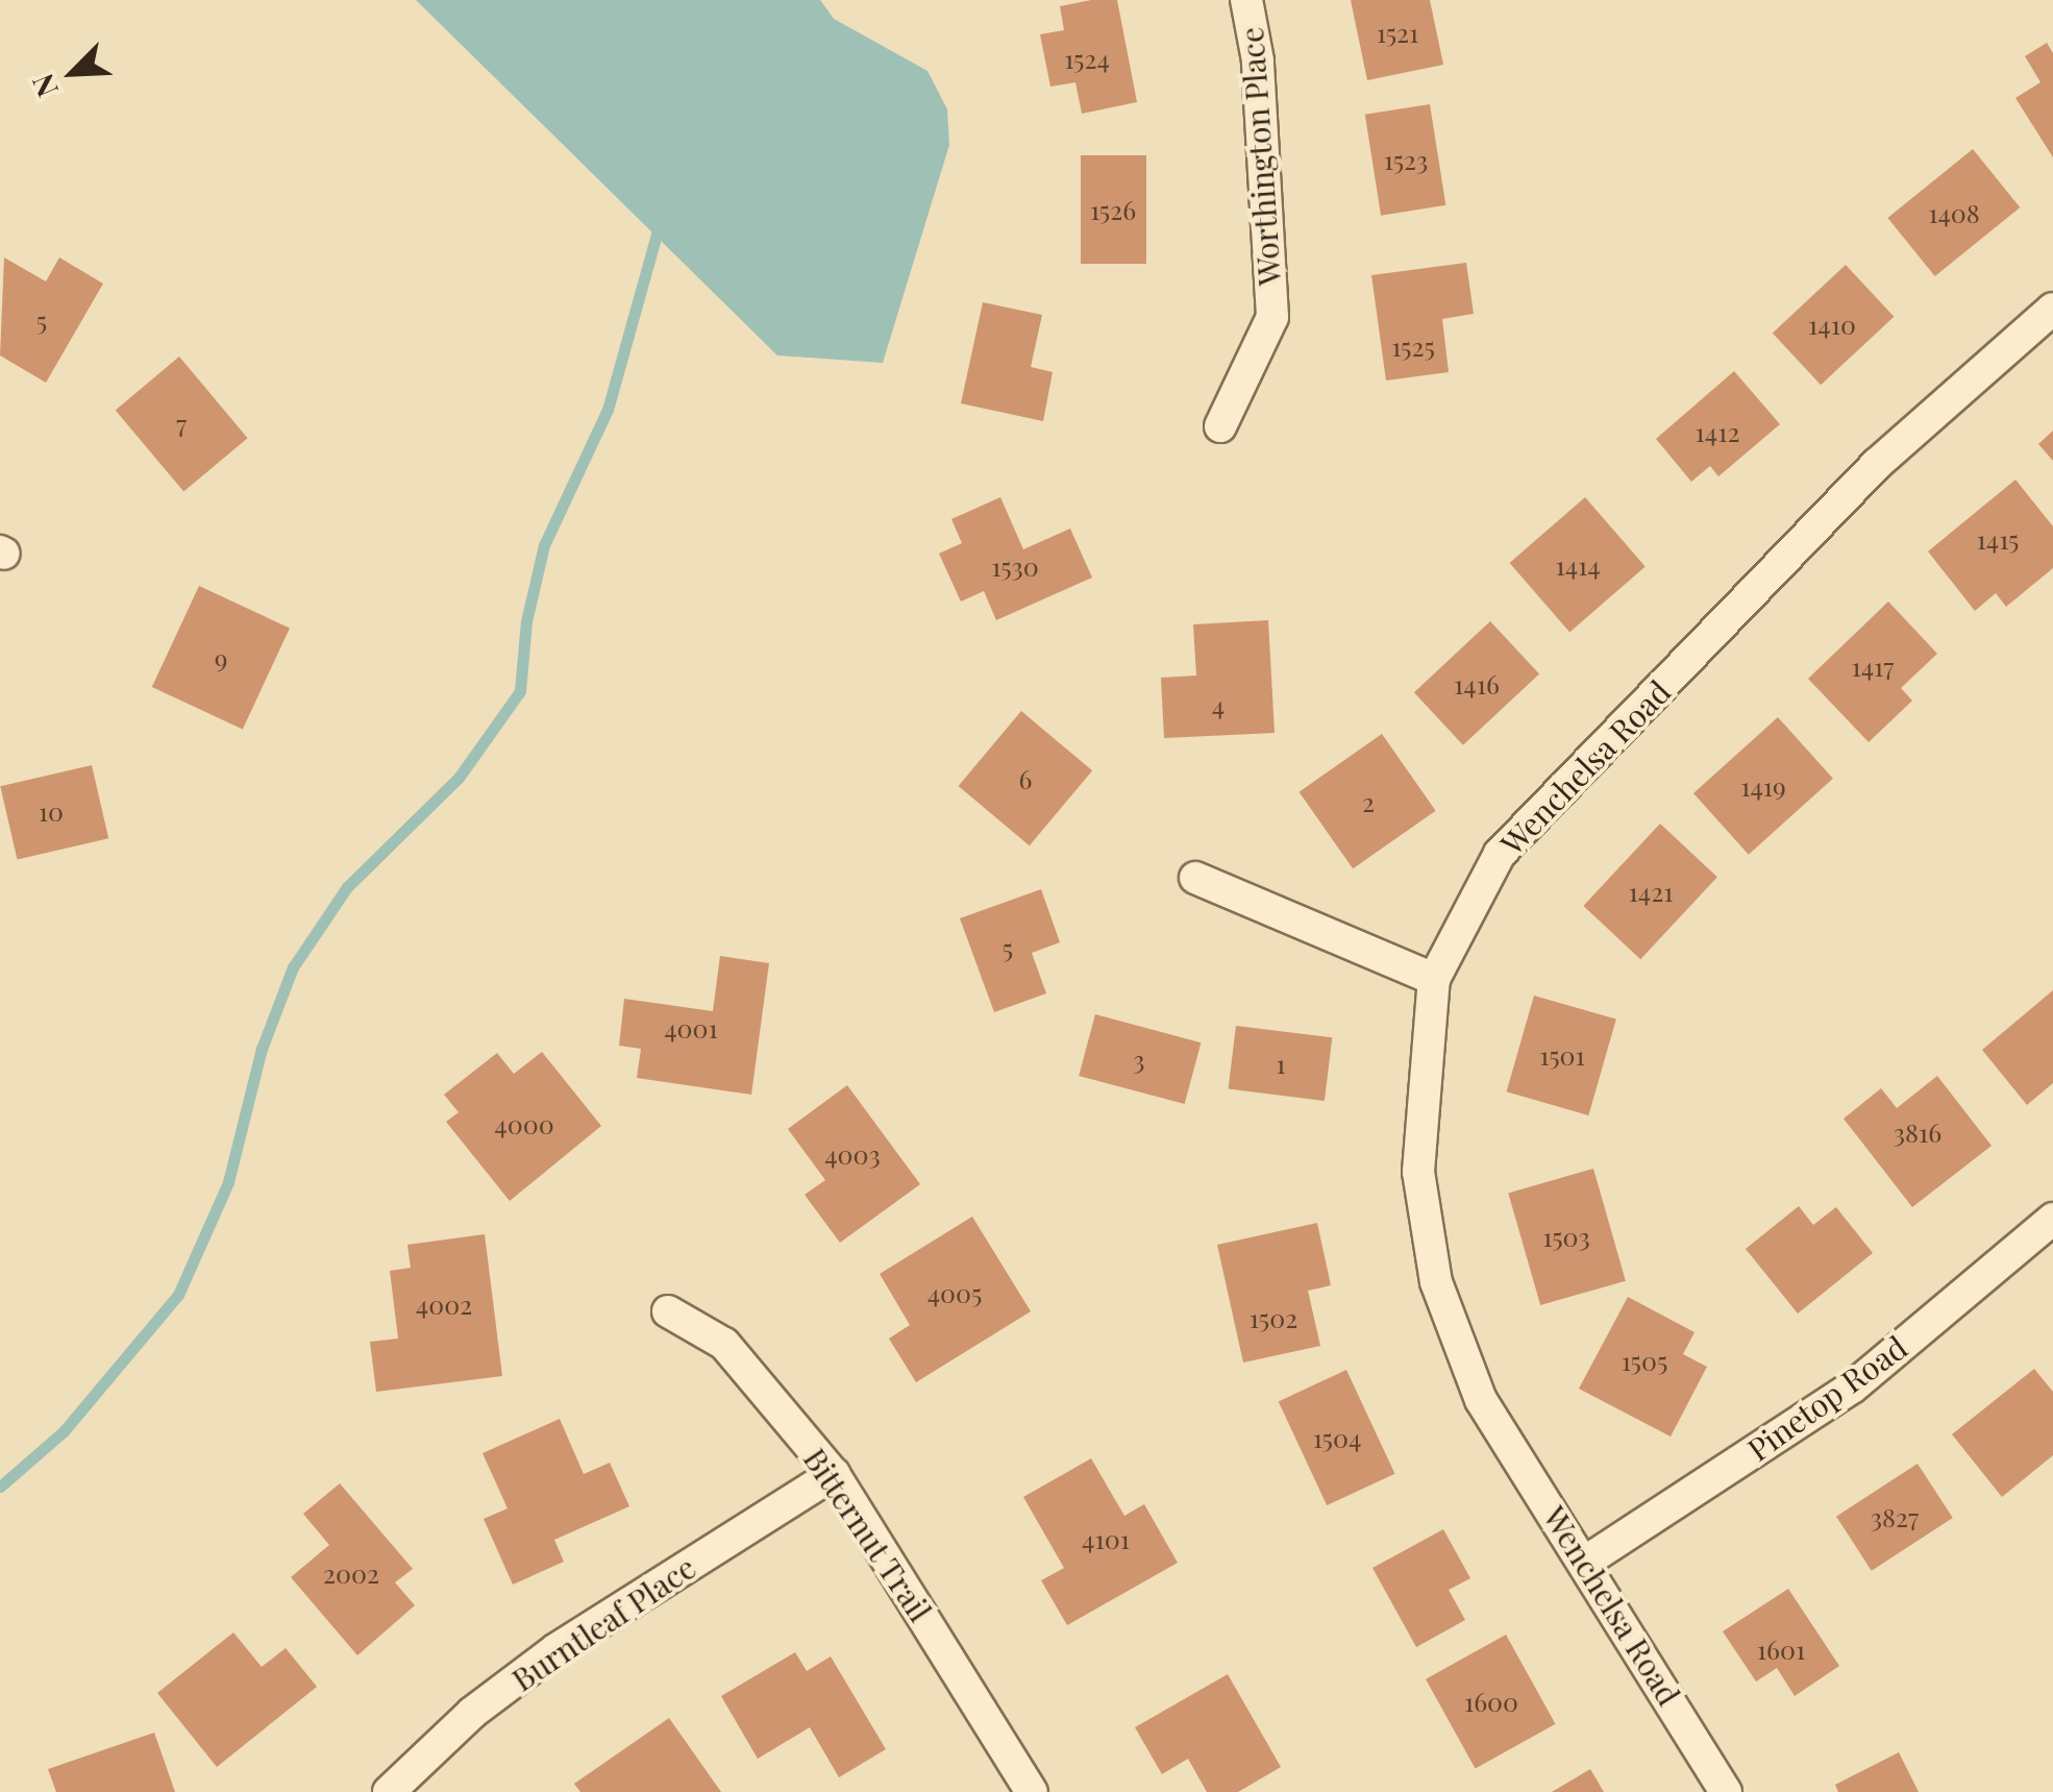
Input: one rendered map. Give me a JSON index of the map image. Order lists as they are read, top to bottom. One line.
{"streets":{"street":["Worthington Place","Wenchelsa Road","Pinetop Road","Bitternut Trail","Burntleaf Place"]},"crossings":[["Wenchelsa Road","Pinetop Road"],["Bitternut Trail","Burntleaf Place"]],"house_numbers":["1521","1524","1523","1526","1408","5","1410","1525","7","1412","1415","1414","1530","9","1417","1416","4","6","1419","2","10","1421","5","4001","1501","3","1","4000","3816","4003","1503","4005","4002","1502","1505","1504","3827","4101","2002","1601","1600"],"north":"bottom left"}
